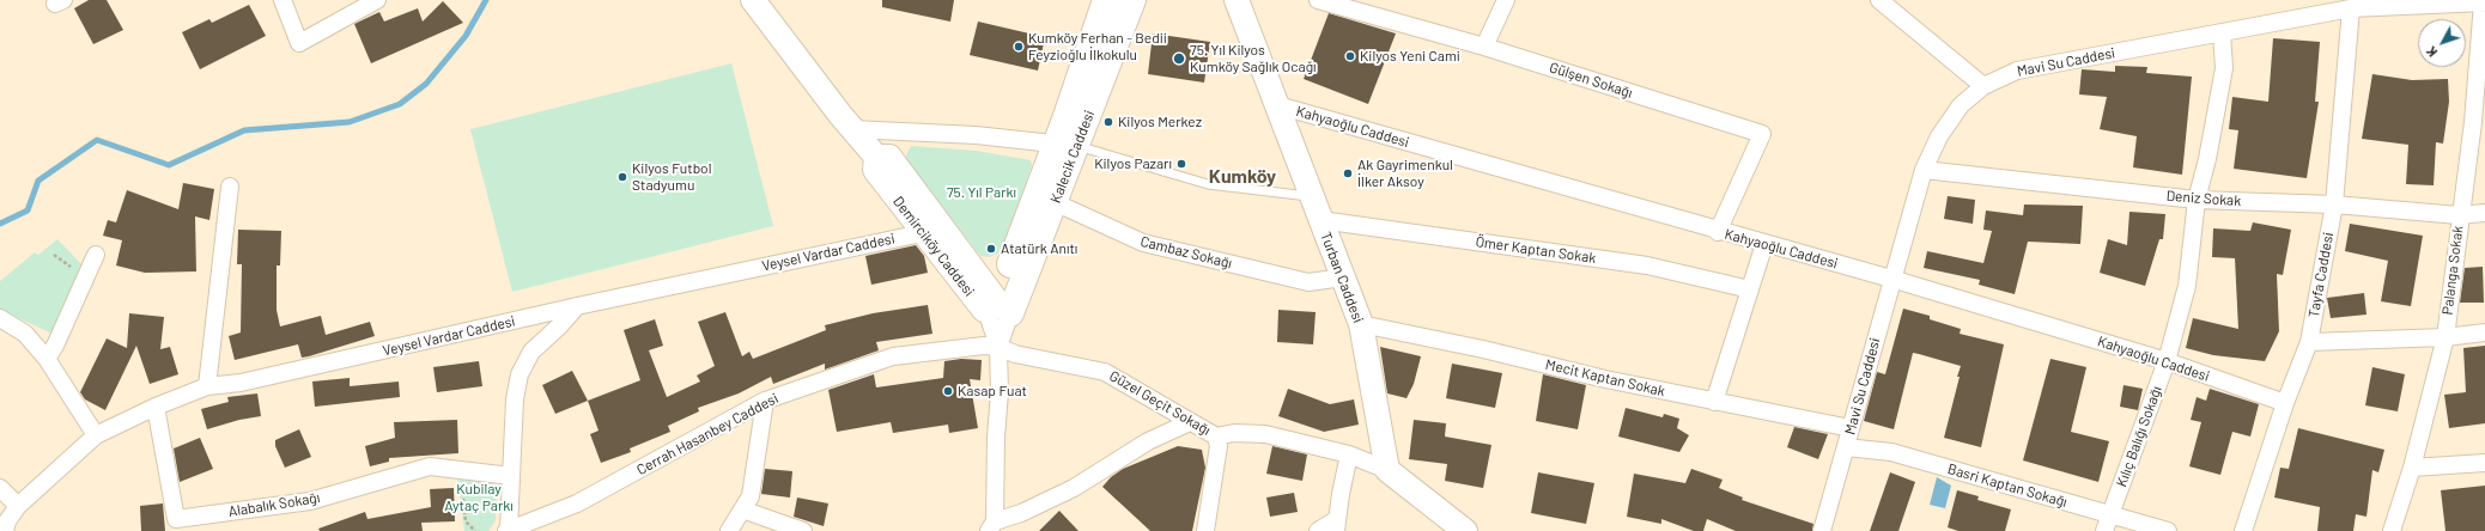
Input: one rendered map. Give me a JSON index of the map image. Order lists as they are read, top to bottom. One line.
{"streets":{"main road":["Kalecik Caddesi","Demirciköy Caddesi","Turban Caddesi"],"street":["Mavi Su Caddesi","Gülşen Sokağı","Kahyaoğlu Caddesi","Deniz Sokak","Ömer Kaptan Sokak","Veysel Vardar Caddesi","Cambaz Sokağı","Palanga Sokak","Tayfa Caddesi","Mecit Kaptan Sokak","Güzel Geçit Sokağı","Cerrah Hasanbey Caddesi","Kılıç Balığı Sokağı","Basri Kaptan Sokağı","Alabalık Sokağı"]},"crossings":[["Mavi Su Caddesi","Kahyaoğlu Caddesi"],["Mavi Su Caddesi","Deniz Sokak"],["Mavi Su Caddesi","Palanga Sokak"],["Mavi Su Caddesi","Tayfa Caddesi"],["Mavi Su Caddesi","Mecit Kaptan Sokak"],["Mavi Su Caddesi","Kılıç Balığı Sokağı"],["Mavi Su Caddesi","Basri Kaptan Sokağı"],["Gülşen Sokağı","Kahyaoğlu Caddesi"],["Kahyaoğlu Caddesi","Tayfa Caddesi"],["Kahyaoğlu Caddesi","Turban Caddesi"],["Kahyaoğlu Caddesi","Kılıç Balığı Sokağı"],["Kalecik Caddesi","Demirciköy Caddesi"],["Kalecik Caddesi","Cambaz Sokağı"],["Kalecik Caddesi","Güzel Geçit Sokağı"],["Kalecik Caddesi","Cerrah Hasanbey Caddesi"],["Deniz Sokak","Palanga Sokak"],["Deniz Sokak","Tayfa Caddesi"],["Deniz Sokak","Kılıç Balığı Sokağı"],["Demirciköy Caddesi","Veysel Vardar Caddesi"],["Ömer Kaptan Sokak","Turban Caddesi"],["Veysel Vardar Caddesi","Alabalık Sokağı"],["Cambaz Sokağı","Turban Caddesi"],["Turban Caddesi","Mecit Kaptan Sokak"],["Turban Caddesi","Güzel Geçit Sokağı"],["Güzel Geçit Sokağı","Cerrah Hasanbey Caddesi"],["Kılıç Balığı Sokağı","Basri Kaptan Sokağı"]],"districts":["Kumköy"],"parks":["75. Yıl Parkı","Kubilay Aytaç Parkı"],"places":["Kumköy Ferhan - Bedii Feyzioğlu İlkokulu","Kilyos Yeni Cami","75. Yıl Kilyos Kumköy Sağlık Ocağı","Kilyos Merkez","Kilyos Pazarı","Ak Gayrimenkul İlker Aksoy","Kilyos Futbol Stadyumu","Atatürk Anıtı","Kasap Fuat"],"north":"bottom left"}
